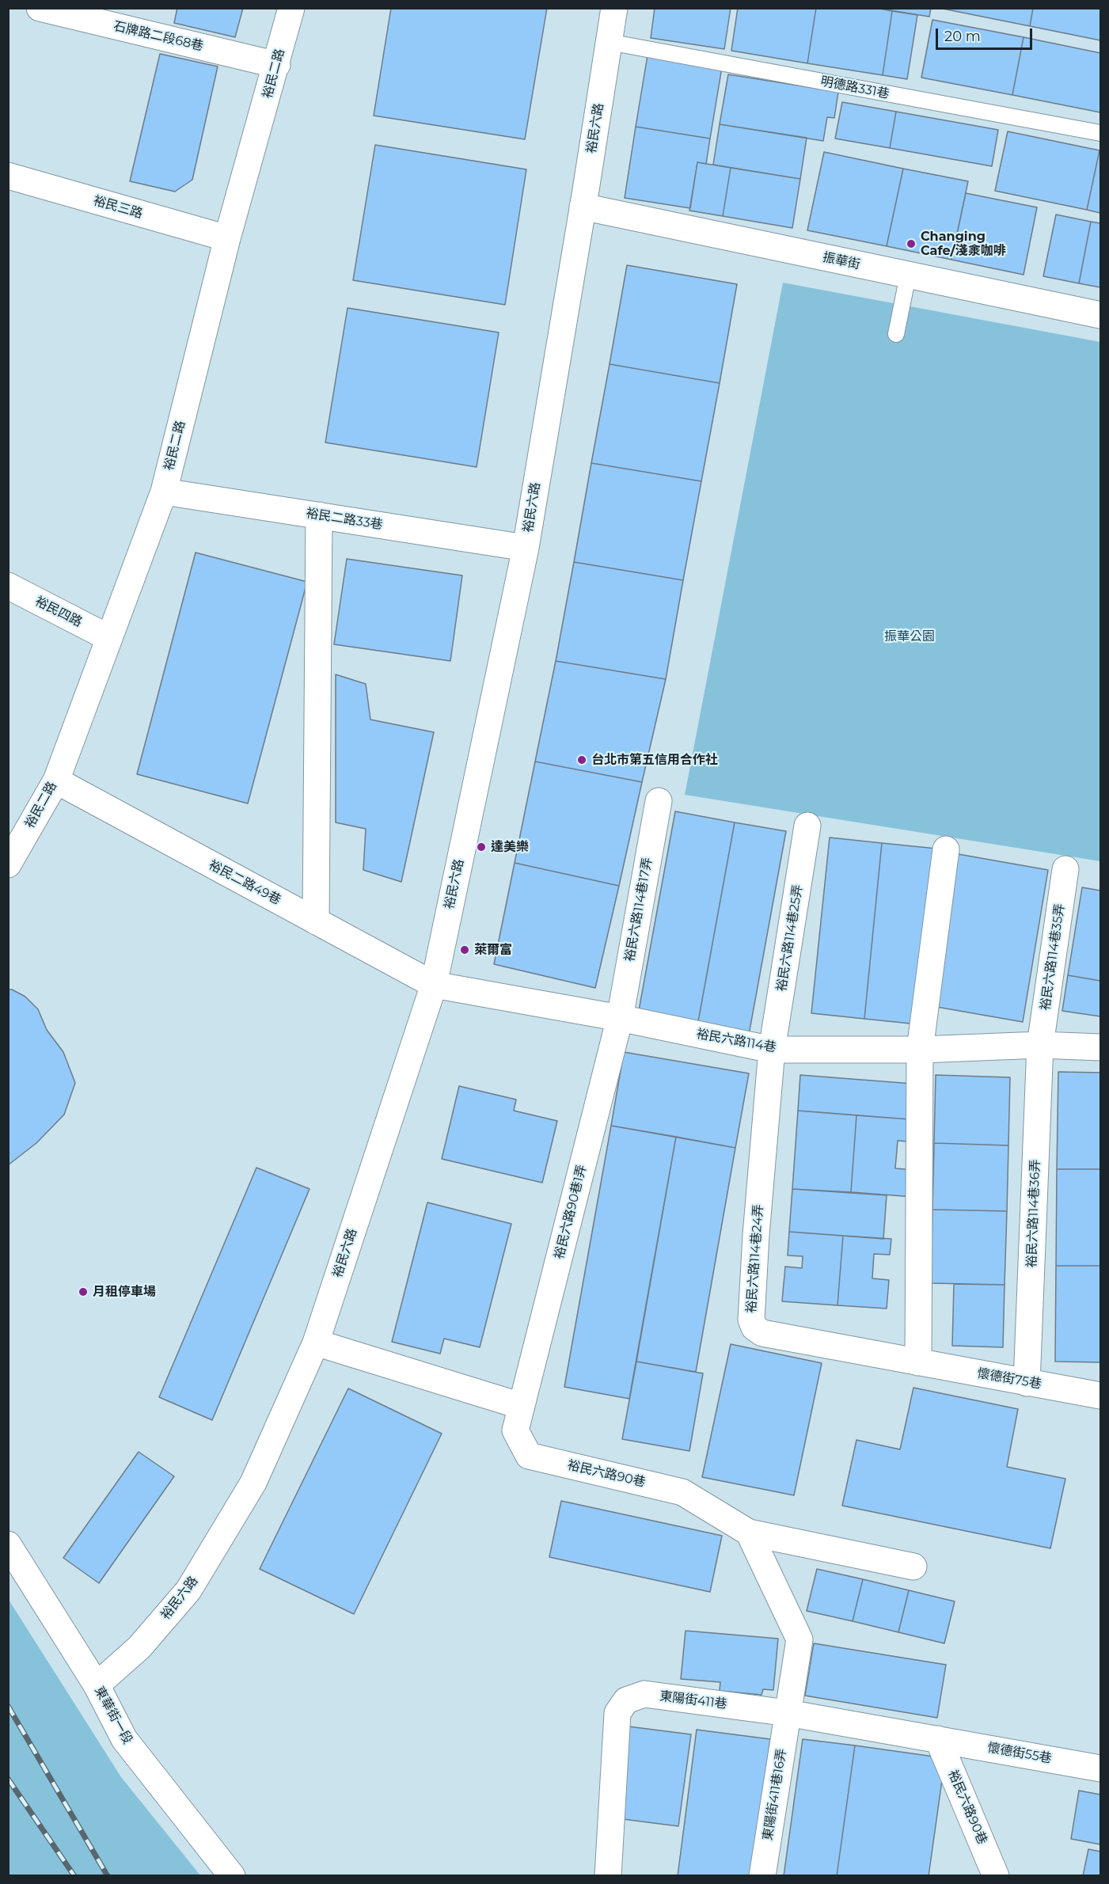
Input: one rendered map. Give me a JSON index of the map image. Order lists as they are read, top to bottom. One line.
{"streets":{"street":["石牌路二段68巷","裕民二路","裕民六路","裕民三路","振華街","裕民二路33巷","裕民四路","裕民二路49巷","裕民六路114巷17弄","裕民六路114巷25弄","裕民六路114巷35弄","裕民六路114巷","裕民六路90巷1弄","裕民六路114巷36弄","裕民六路114巷24弄","懷德街75巷","裕民六路90巷","東陽街411巷","東華街一段","懷德街55巷","東陽街411巷16弄"],"lane":["明德路331巷"]},"crossings":[["石牌路二段68巷","裕民二路"],["裕民二路","裕民三路"],["裕民二路","裕民二路33巷"],["裕民二路","裕民四路"],["裕民二路","裕民二路49巷"],["明德路331巷","裕民六路"],["裕民六路","振華街"],["裕民六路","裕民二路33巷"],["裕民六路","裕民二路49巷"],["裕民六路","裕民六路114巷"],["裕民六路","東華街一段"],["裕民二路49巷","裕民六路114巷"],["裕民六路114巷17弄","裕民六路114巷"],["裕民六路114巷17弄","裕民六路90巷1弄"],["裕民六路114巷25弄","裕民六路114巷"],["裕民六路114巷25弄","裕民六路114巷24弄"],["裕民六路114巷35弄","裕民六路114巷"],["裕民六路114巷35弄","裕民六路114巷36弄"],["裕民六路114巷","裕民六路90巷1弄"],["裕民六路114巷","裕民六路114巷36弄"],["裕民六路114巷","裕民六路114巷24弄"],["裕民六路90巷1弄","裕民六路90巷"],["裕民六路114巷36弄","懷德街75巷"],["裕民六路114巷24弄","懷德街75巷"],["裕民六路90巷","東陽街411巷"],["裕民六路90巷","懷德街55巷"],["東陽街411巷","懷德街55巷"],["東陽街411巷","東陽街411巷16弄"]],"parks":["振華公園"],"places":["Changing Cafe/淺淾咖啡","台北市第五信用合作社","達美樂","萊爾富","月租停車場"],"scale_bar":"20 m"}
